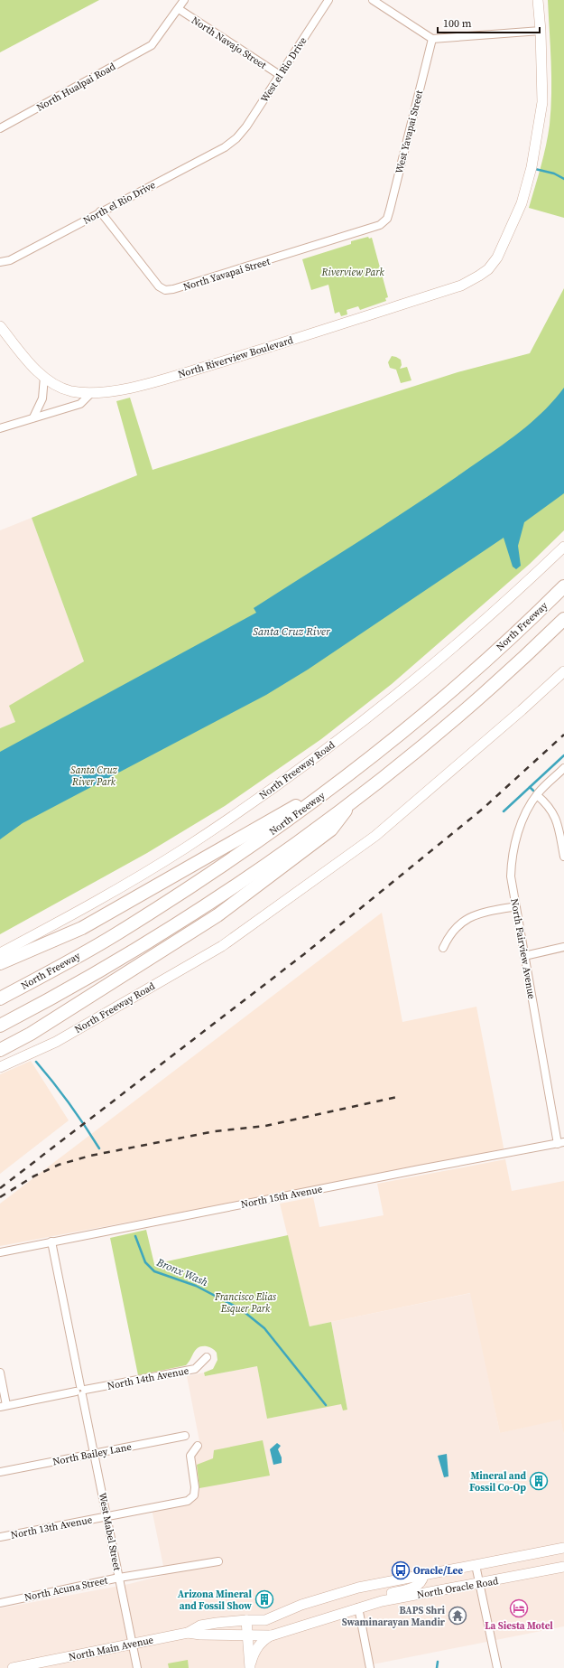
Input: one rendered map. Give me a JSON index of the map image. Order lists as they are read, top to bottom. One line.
{"streets":{"highway":["North Freeway"],"main road":["North Riverview Boulevard","North Freeway Road","North Oracle Road","North Main Avenue"],"street":["North Navajo Street","West el Rio Drive","North Hualpai Road","West Yavapai Street","North el Rio Drive","North Yavapai Street","North Fairview Avenue","North 15th Avenue","North 14th Avenue","North Bailey Lane","North 13th Avenue","West Mabel Street","North Acuna Street"]},"crossings":[["North Navajo Street","West el Rio Drive"],["North Navajo Street","North Hualpai Road"],["West el Rio Drive","North el Rio Drive"],["West Yavapai Street","North Yavapai Street"],["North el Rio Drive","North Yavapai Street"],["North Fairview Avenue","North 15th Avenue"],["North 15th Avenue","West Mabel Street"],["North 14th Avenue","West Mabel Street"],["North Bailey Lane","West Mabel Street"],["North 13th Avenue","West Mabel Street"],["West Mabel Street","North Acuna Street"],["West Mabel Street","North Main Avenue"],["North Oracle Road","North Main Avenue"]],"water":["Santa Cruz River","Bronx Wash"],"parks":["Riverview Park","Santa Cruz River Park","Francisco Elias Esquer Park"],"places":{"building":["Mineral and Fossil Co-Op","Arizona Mineral and Fossil Show"],"bus stop":["Oracle/Lee"],"hotel":["La Siesta Motel"],"temple":["BAPS Shri Swaminarayan Mandir"]},"scale_bar":"100 m"}
